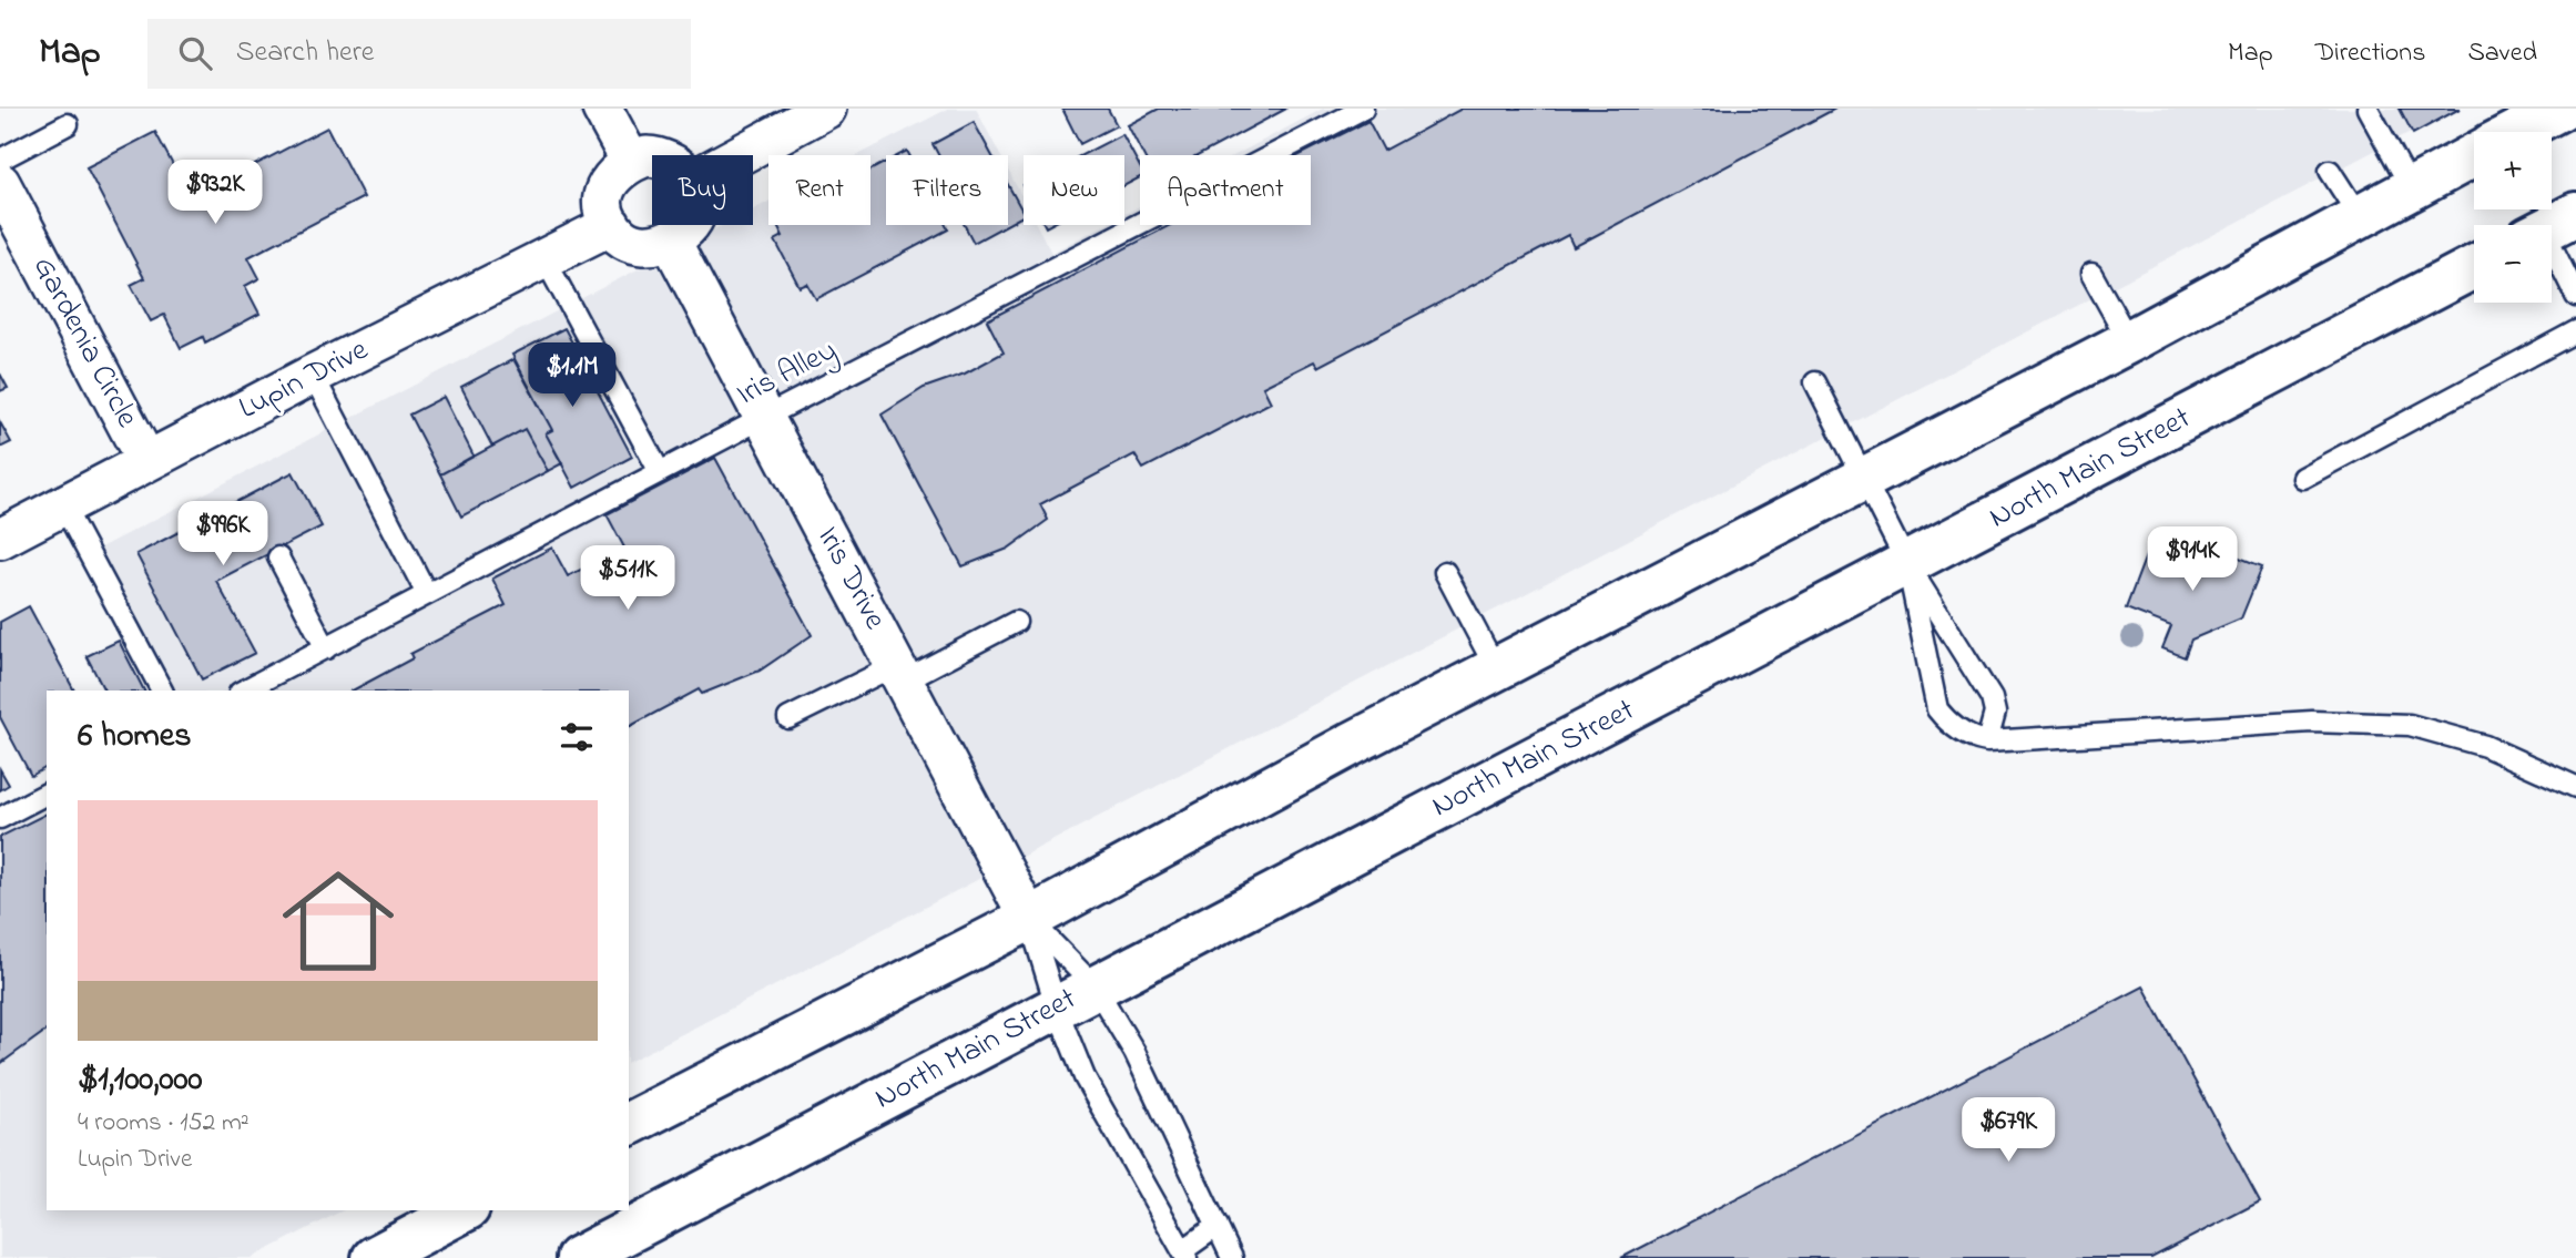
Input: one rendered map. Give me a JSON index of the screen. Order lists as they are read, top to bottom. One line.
{"streets":{"main road":["North Main Street"],"street":["Gardenia Circle","Lupin Drive","Iris Drive"],"lane":["Iris Alley"]},"crossings":[["Gardenia Circle","Lupin Drive"],["Iris Alley","Iris Drive"]],"page":{"header":"Map","search":"Search here","nav":["Map","Directions","Saved"],"map_buttons":["+","−"],"chip":["Buy","Rent","Filters","New","Apartment"],"price":["$932K","$1.1M","$996K","$914K","$511K","$679K"],"heading":"6 homes","list":[{"name":"$1,100,000","note":"4 rooms · 152 m² · Lupin Drive"}]}}
